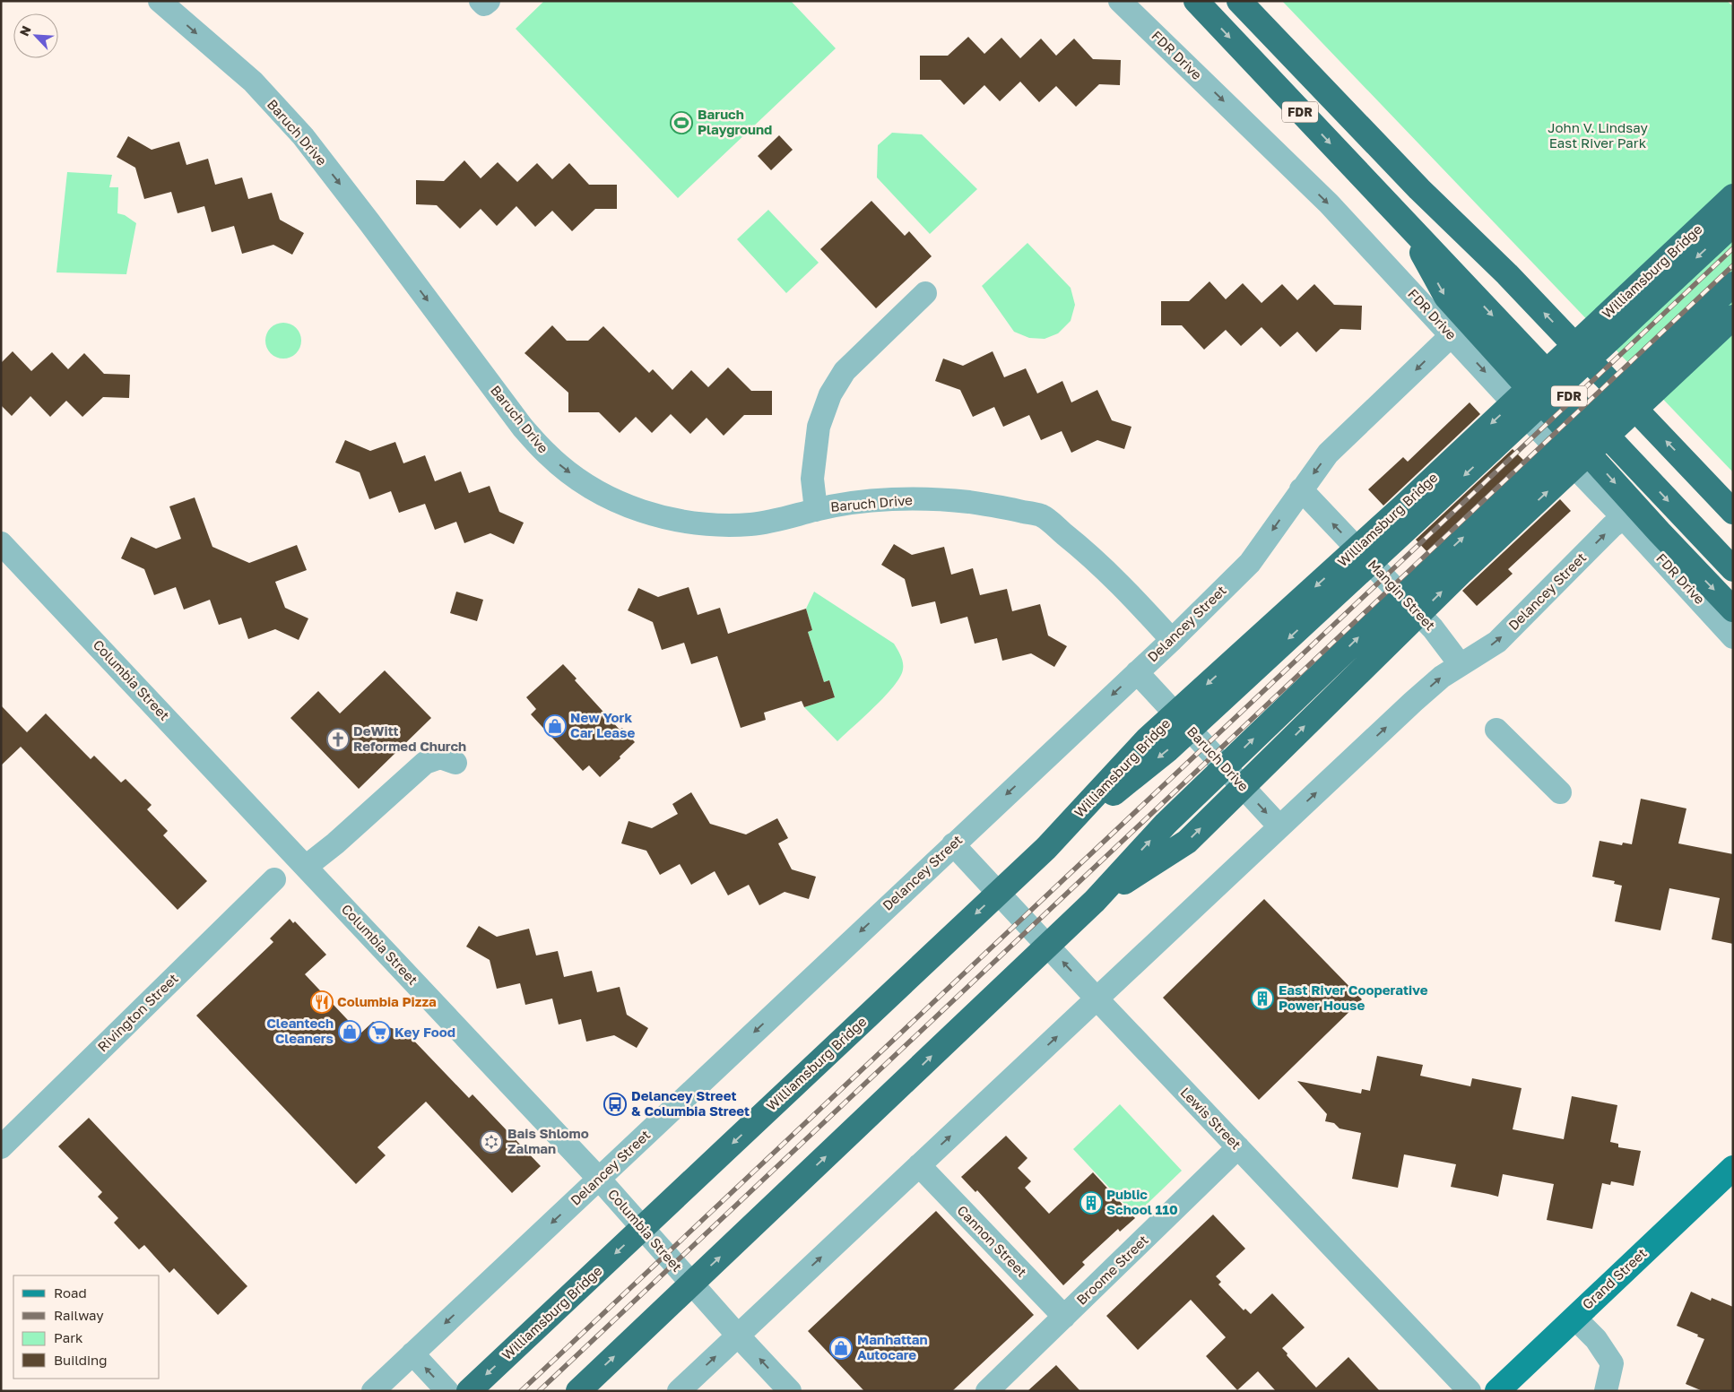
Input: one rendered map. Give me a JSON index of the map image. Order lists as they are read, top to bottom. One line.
{"streets":{"highway":["FDR","Williamsburg Bridge"],"main road":["Grand Street"],"street":["FDR Drive","Baruch Drive","Delancey Street","Mangin Street","Columbia Street","Rivington Street","Lewis Street","Cannon Street","Broome Street"]},"crossings":[["FDR Drive","Delancey Street"],["Baruch Drive","Delancey Street"],["Delancey Street","Mangin Street"],["Delancey Street","Columbia Street"],["Delancey Street","Lewis Street"],["Delancey Street","Cannon Street"],["Lewis Street","Broome Street"],["Cannon Street","Broome Street"]],"one_way":["FDR Drive","Baruch Drive","Mangin Street"],"parks":["John V. Lindsay East River Park"],"places":{"sports":["Baruch Playground"],"shop":["New York Car Lease","Cleantech Cleaners","Manhattan Autocare"],"church":["DeWitt Reformed Church"],"building":["East River Cooperative Power House","Public School 110"],"restaurant":["Columbia Pizza"],"supermarket":["Key Food"],"bus stop":["Delancey Street & Columbia Street"],"synagogue":["Bais Shlomo Zalman"]},"legend":["Road","Railway","Park","Building"],"north":"top left"}
